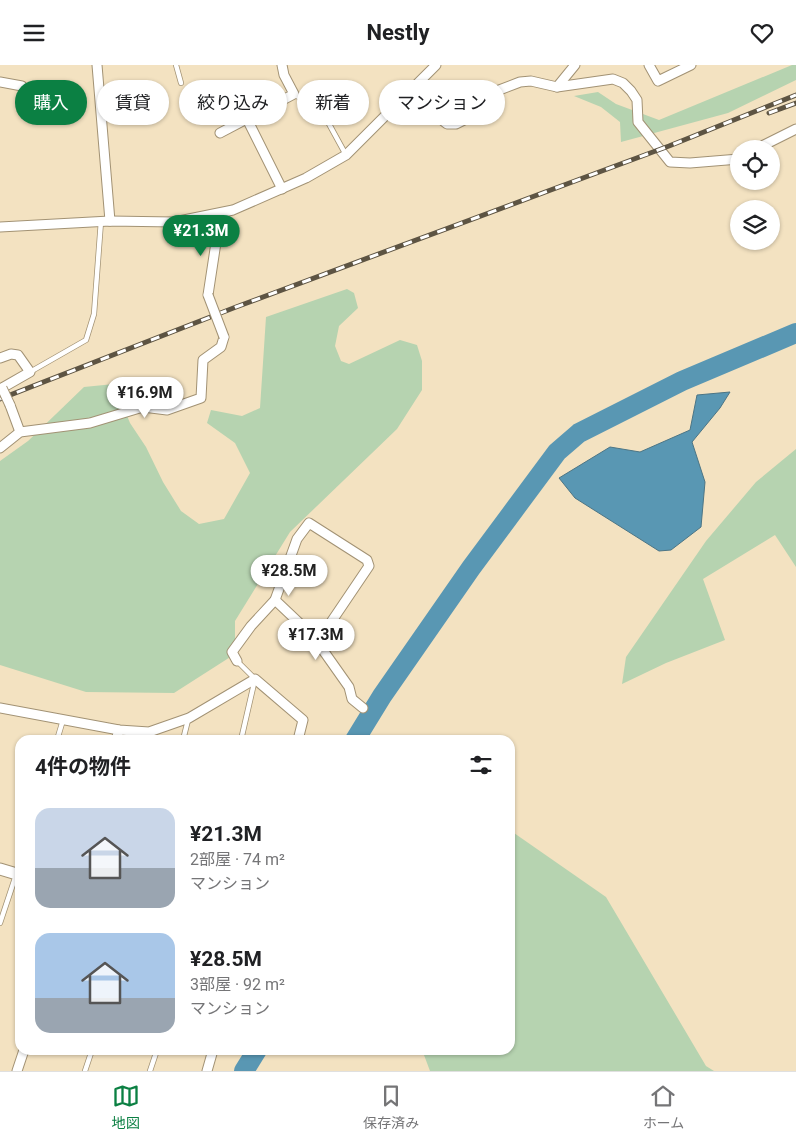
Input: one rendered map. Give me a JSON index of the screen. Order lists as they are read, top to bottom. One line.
{"page":{"header":"Nestly","chip":["購入","賃貸","絞り込み","新着","マンション"],"price":["¥21.3M","¥16.9M","¥28.5M","¥17.3M"],"heading":"4件の物件","list":[{"name":"¥21.3M","note":"2部屋 · 74 m² · マンション"},{"name":"¥28.5M","note":"3部屋 · 92 m² · マンション"}],"tabs":["地図","保存済み","ホーム"]}}
